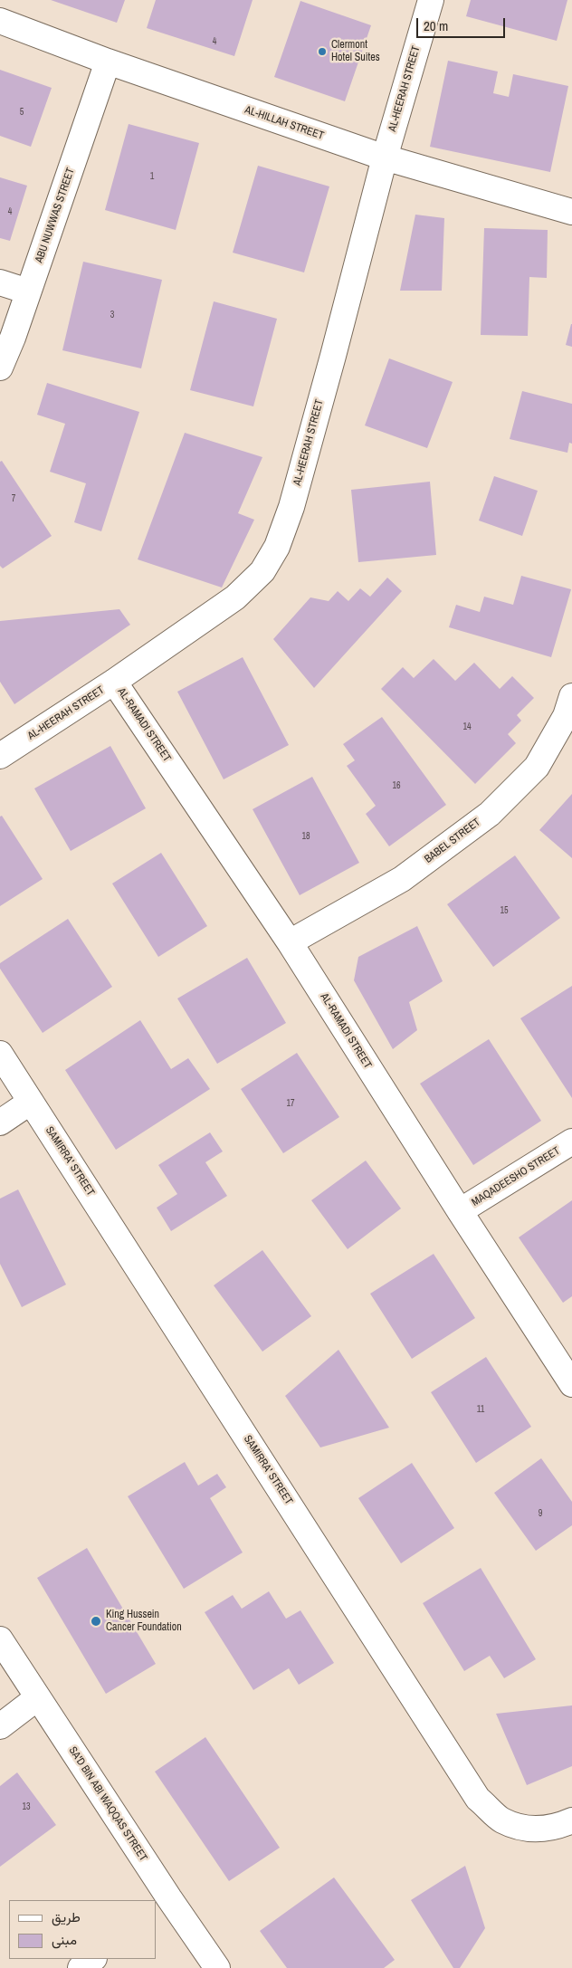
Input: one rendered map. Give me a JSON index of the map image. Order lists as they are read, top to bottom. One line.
{"streets":{"street":["AL-HEERAH STREET","AL-HILLAH STREET","ABU NUWWAS STREET","AL-RAMADI STREET","BABEL STREET","SAMIRRA' STREET","MAQADEESHO STREET","SA'D BIN ABI WAQQAS STREET"]},"crossings":[["AL-HEERAH STREET","AL-HILLAH STREET"],["AL-HEERAH STREET","AL-RAMADI STREET"],["AL-HILLAH STREET","ABU NUWWAS STREET"],["AL-RAMADI STREET","BABEL STREET"],["AL-RAMADI STREET","MAQADEESHO STREET"]],"places":["Clermont Hotel Suites","King Hussein Cancer Foundation"],"house_numbers":["4","5","1","4","3","7","14","16","18","15","17","11","9","13"],"legend":["طريق","مبنى"],"scale_bar":"20 m"}
